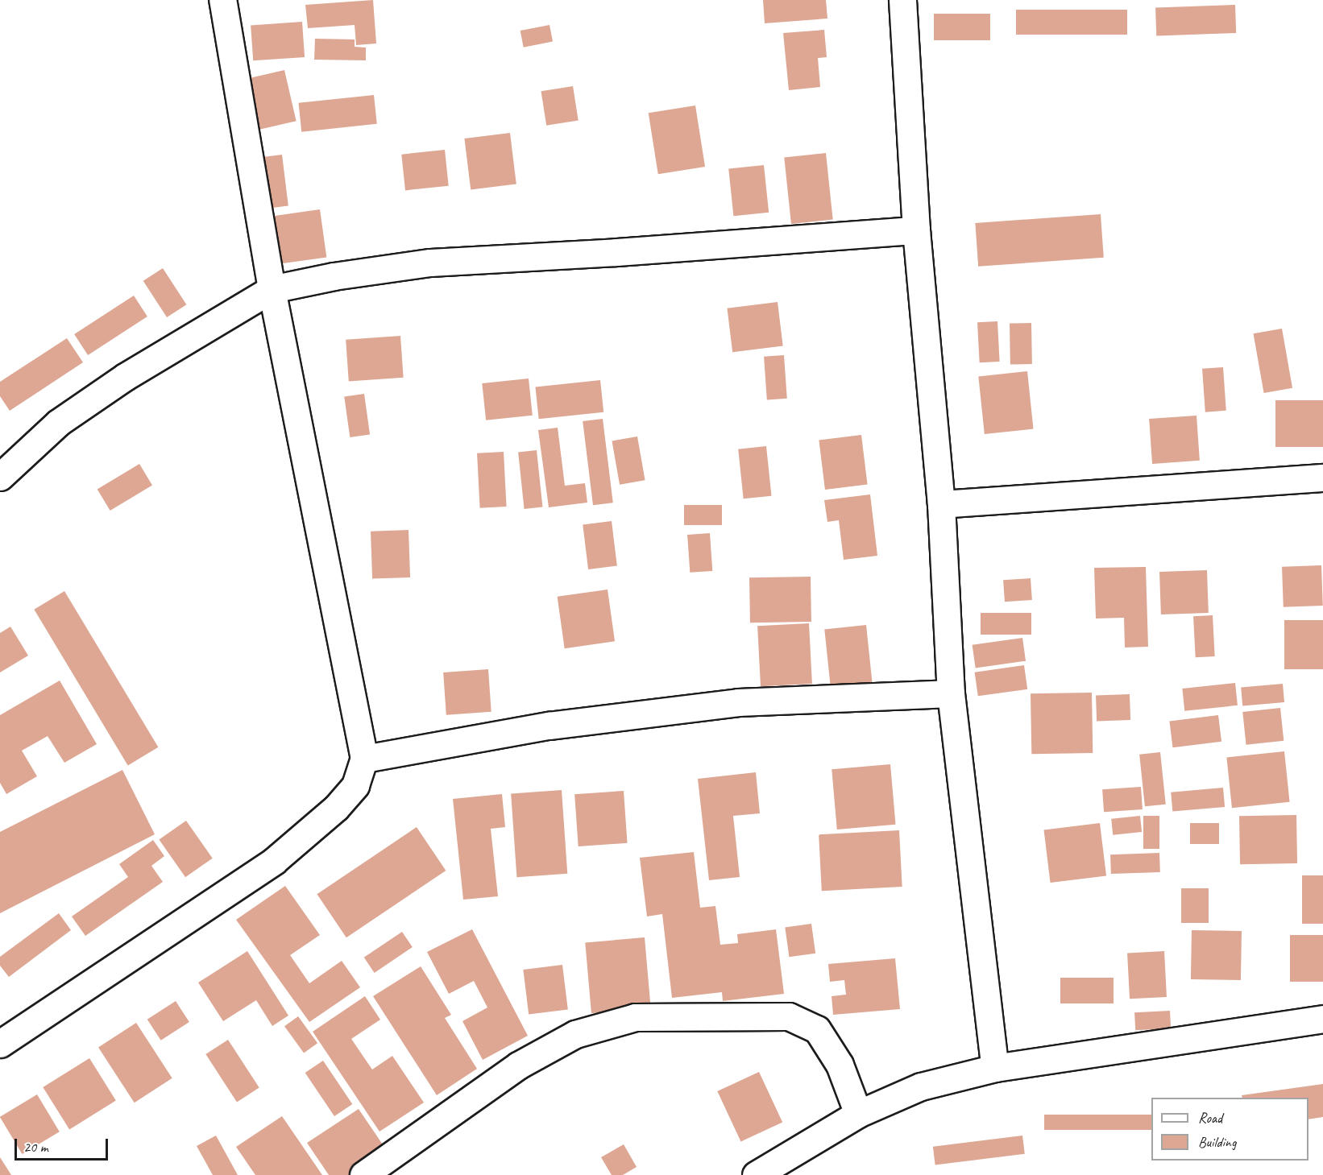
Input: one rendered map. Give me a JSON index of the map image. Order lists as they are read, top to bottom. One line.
{"legend":["Road","Building"],"scale_bar":"20 m"}
